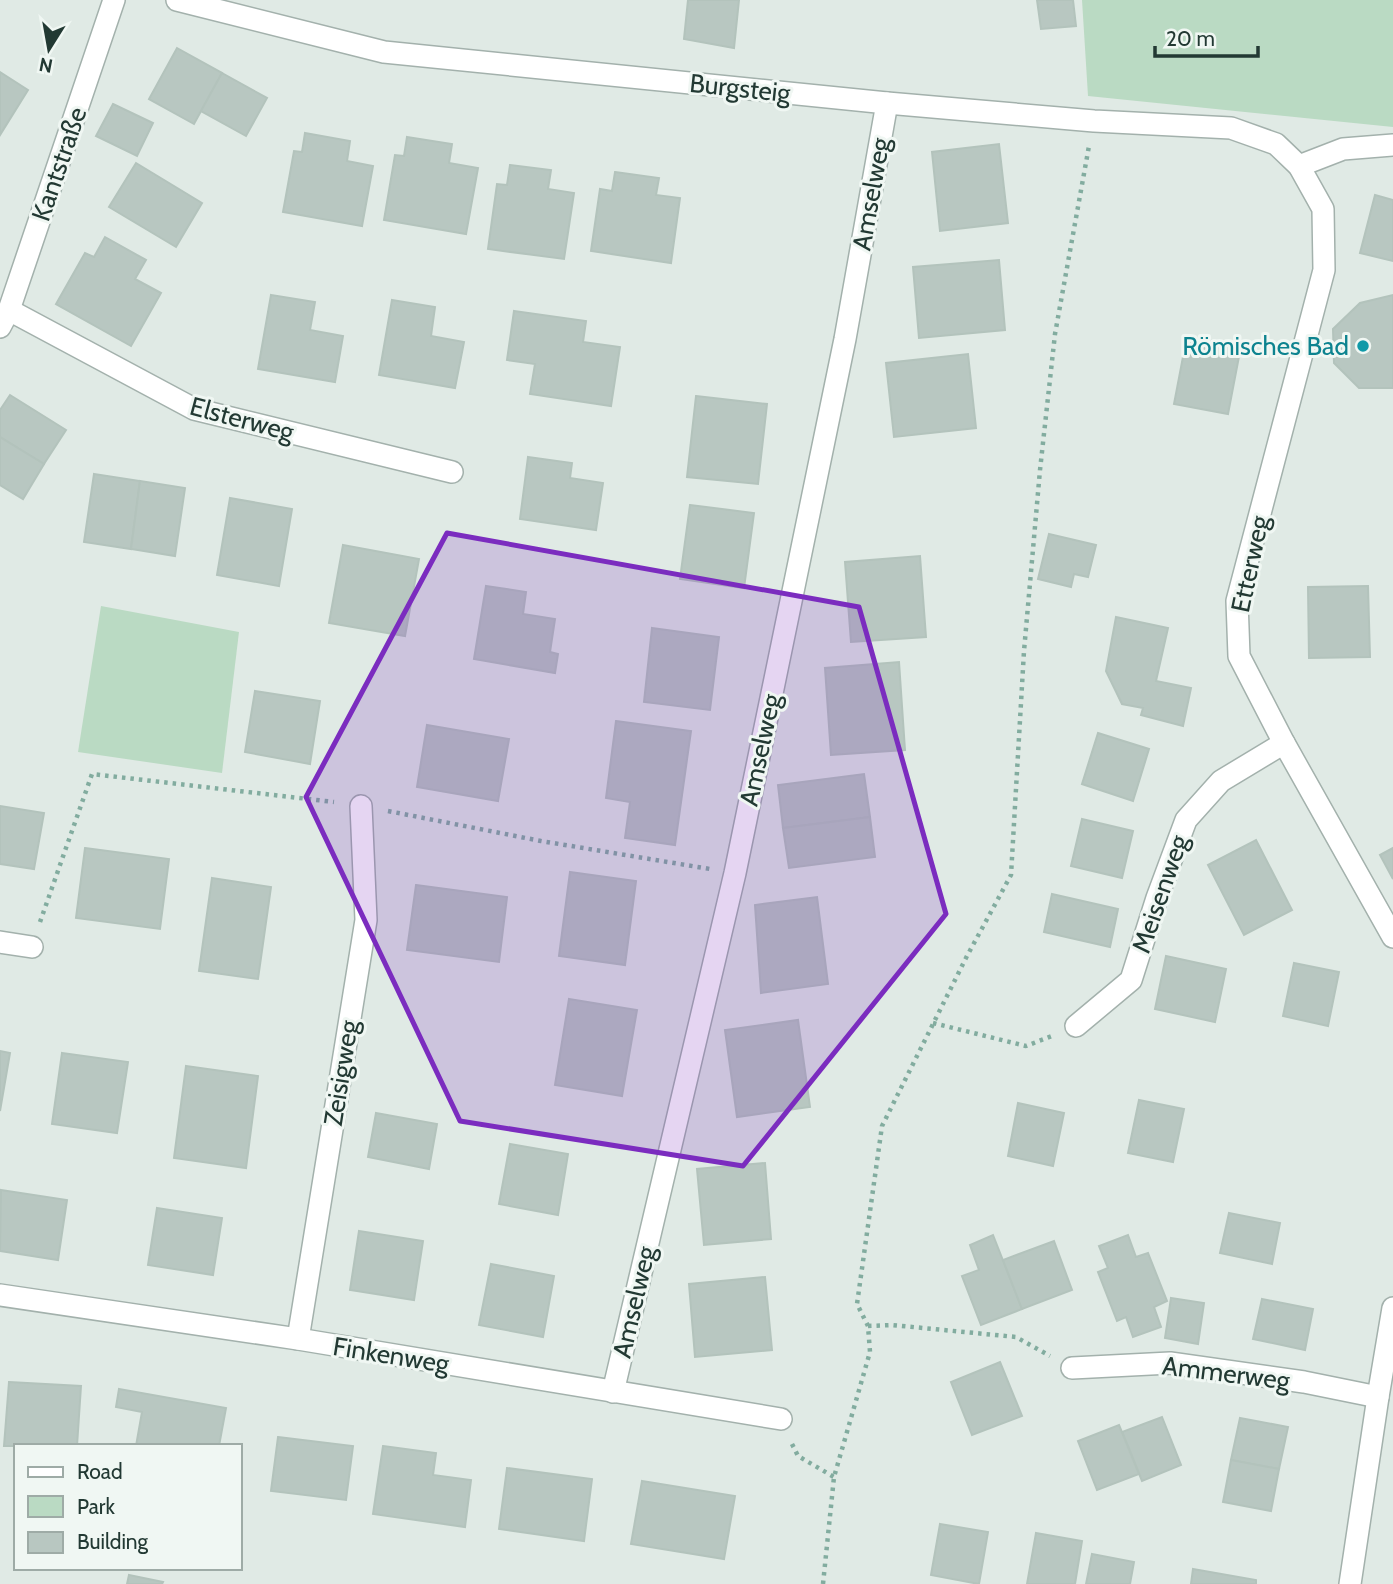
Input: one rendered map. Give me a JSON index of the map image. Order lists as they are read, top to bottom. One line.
{"streets":{"street":["Burgsteig","Kantstraße","Amselweg","Elsterweg","Etterweg","Meisenweg","Zeisigweg","Finkenweg","Ammerweg"]},"crossings":[["Burgsteig","Amselweg"],["Burgsteig","Etterweg"],["Kantstraße","Elsterweg"],["Amselweg","Finkenweg"],["Etterweg","Meisenweg"],["Zeisigweg","Finkenweg"]],"places":["Römisches Bad"],"legend":["Road","Park","Building"],"scale_bar":"20 m","north":"bottom"}
